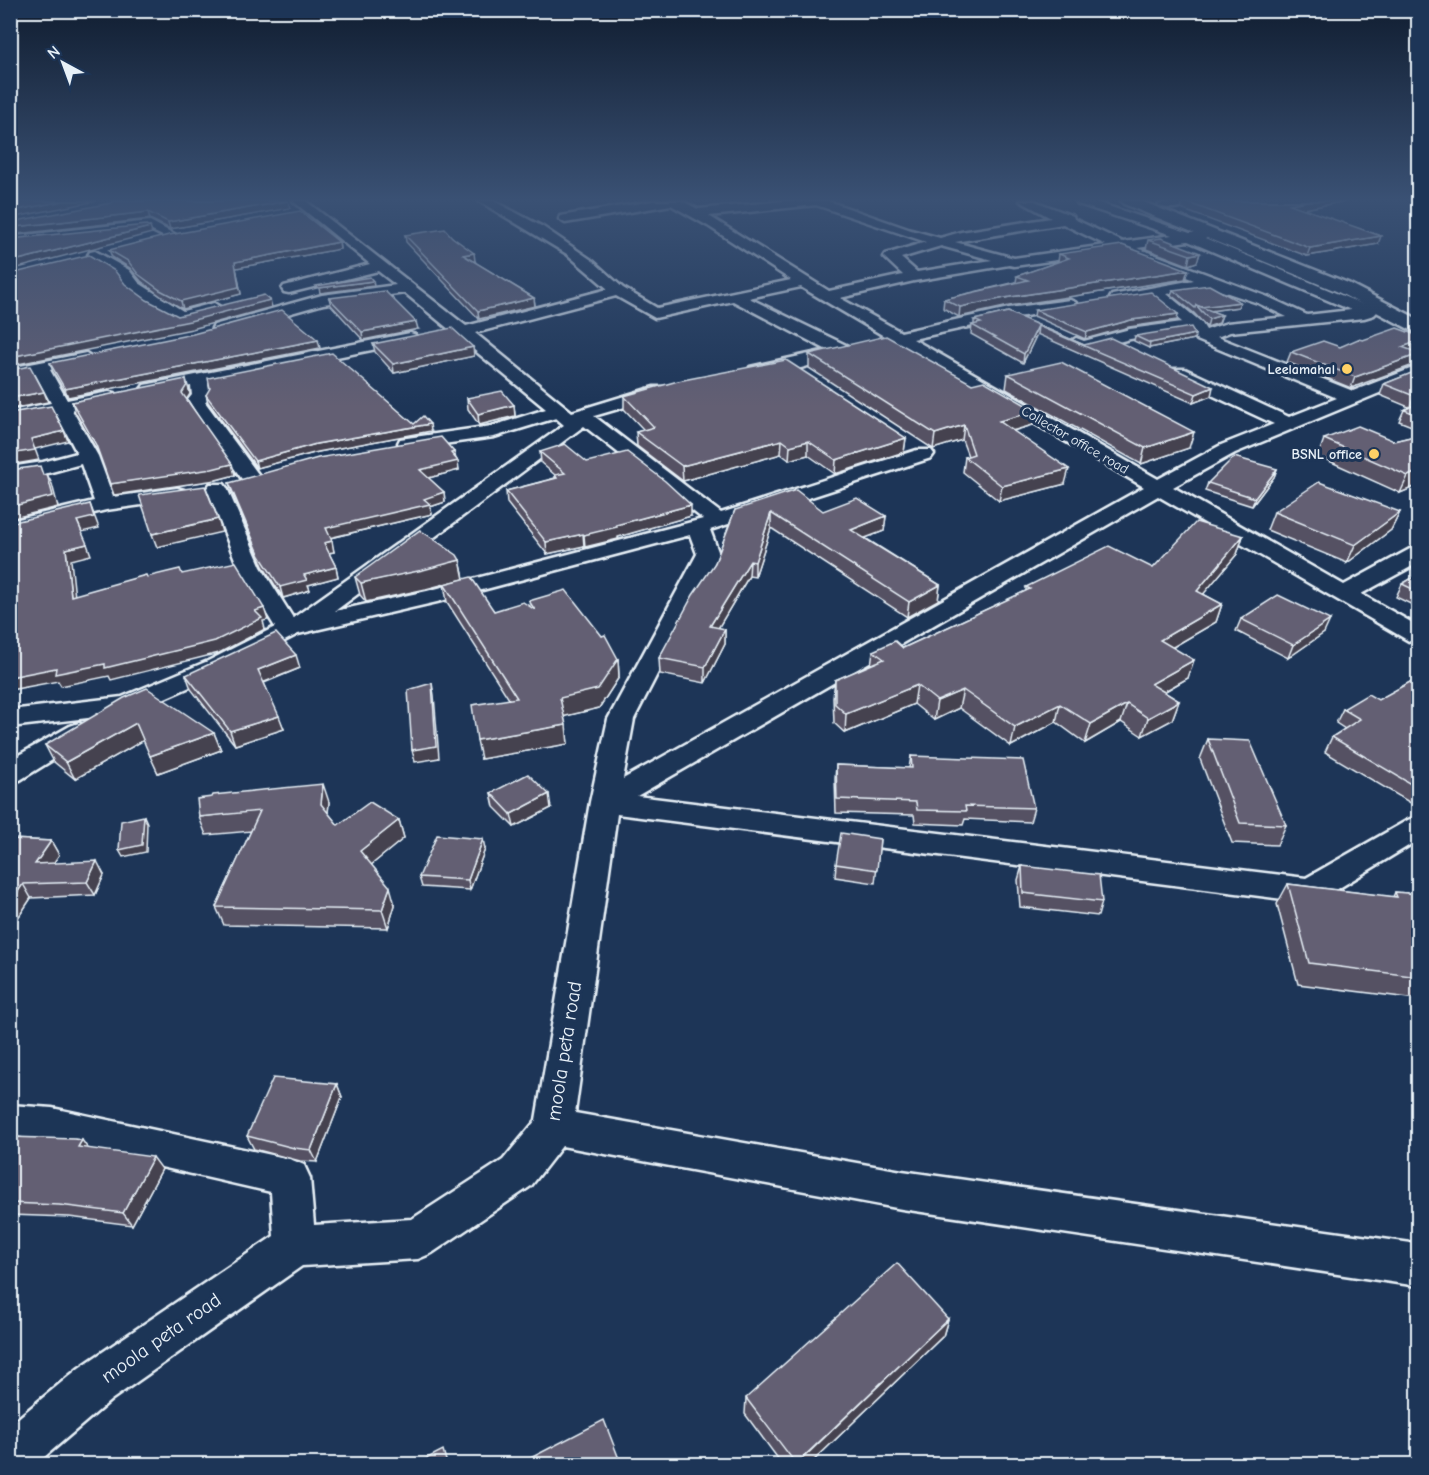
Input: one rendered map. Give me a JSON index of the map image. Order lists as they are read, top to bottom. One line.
{"streets":{"street":["Collector office road","moola peta road"]},"places":["Leelamahal","BSNL office"],"north":"top left"}
